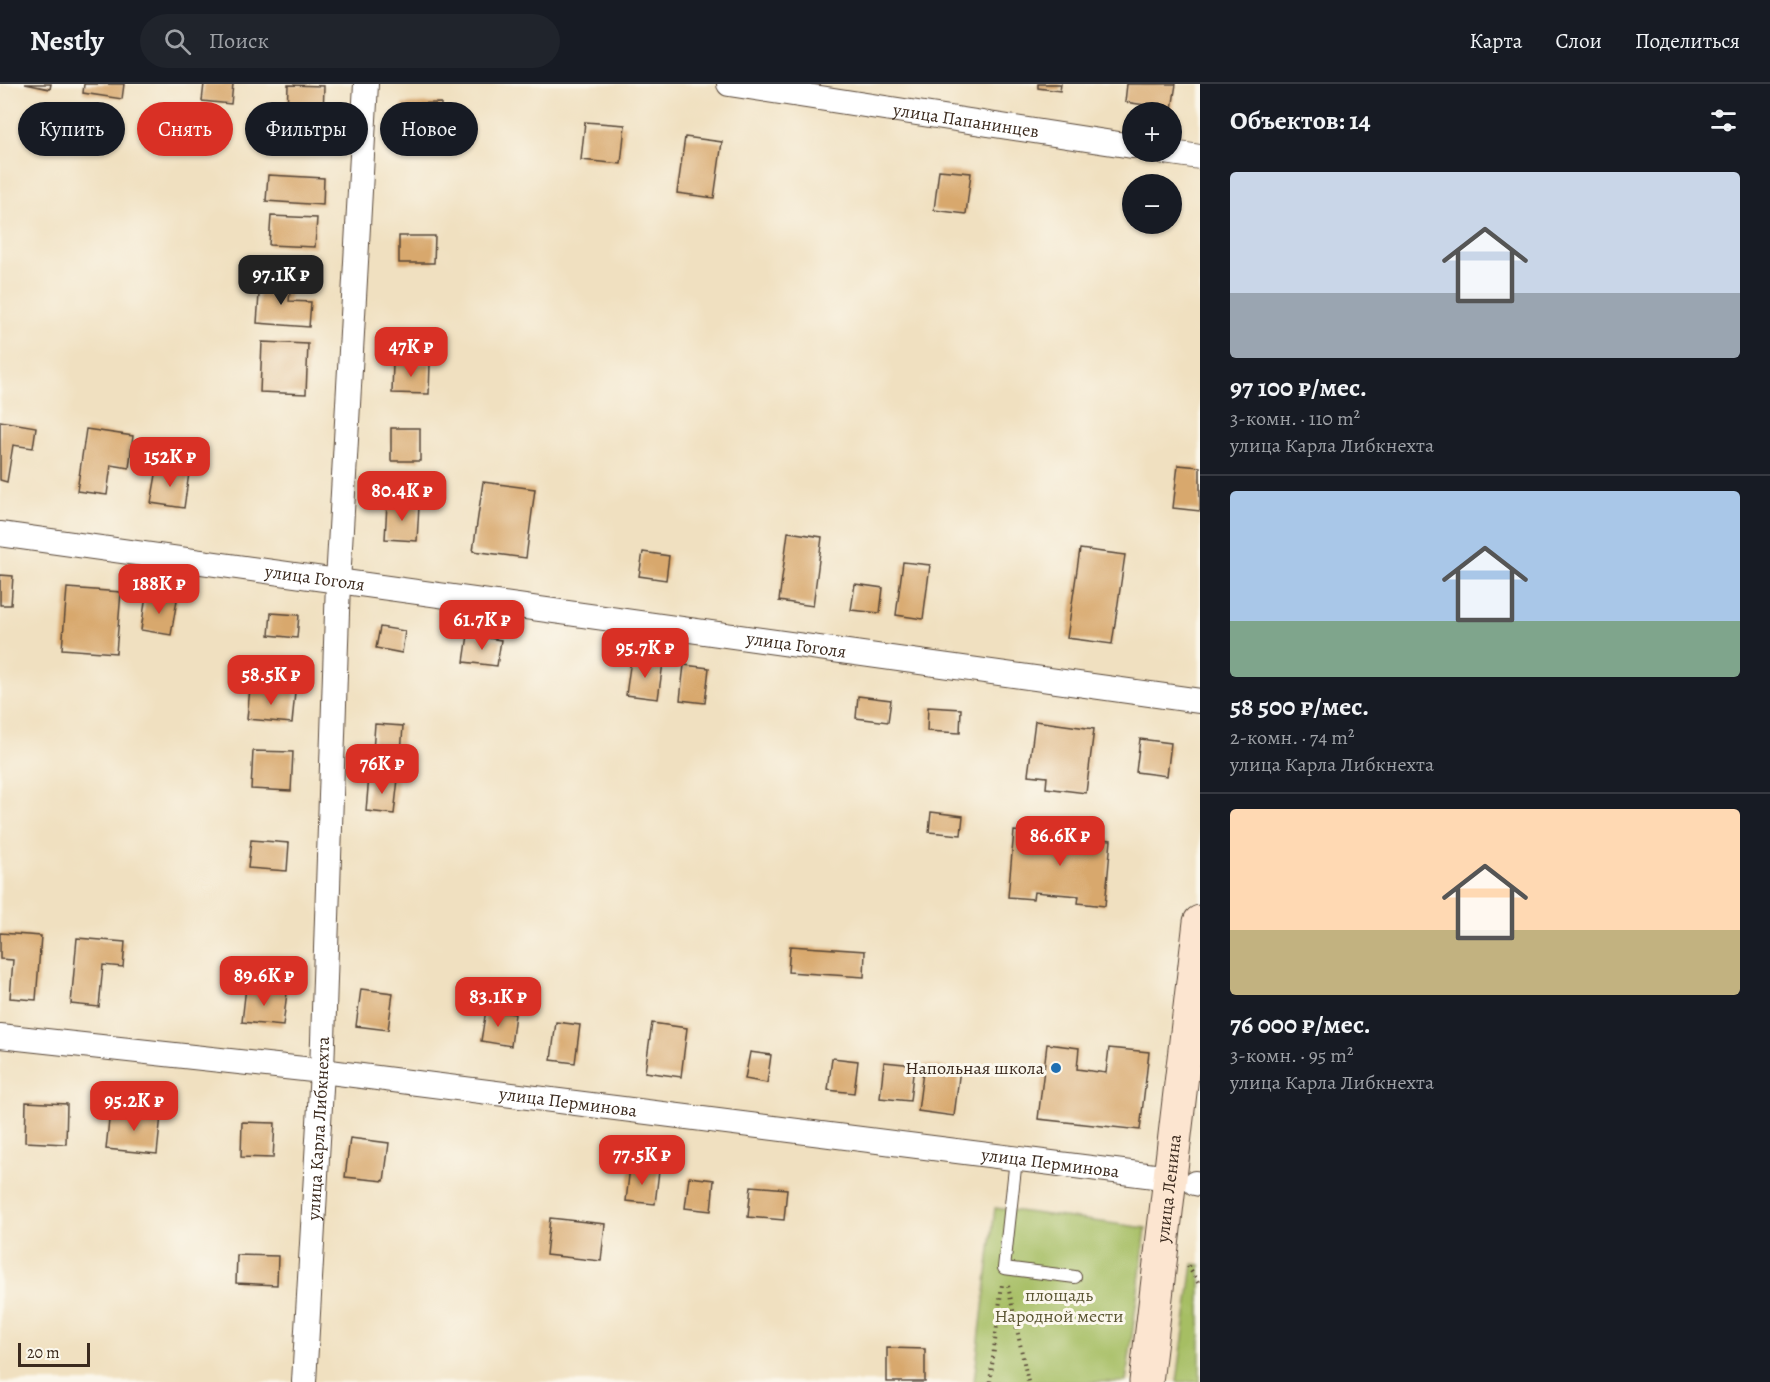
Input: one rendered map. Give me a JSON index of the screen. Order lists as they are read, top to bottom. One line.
{"streets":{"street":["улица Папанинцев","улица Гоголя","улица Перминова","улица Карла Либкнехта","улица Ленина"]},"crossings":[["улица Гоголя","улица Карла Либкнехта"],["улица Перминова","улица Карла Либкнехта"],["улица Перминова","улица Ленина"]],"parks":["площадь Народной мести"],"places":["Напольная школа"],"scale_bar":"20 m","page":{"header":"Nestly","search":"Поиск","nav":["Карта","Слои","Поделиться"],"heading":"Объектов: 14","map_buttons":["+","−"],"chip":["Купить","Снять","Фильтры","Новое"],"list":[{"name":"97 100 ₽/мес.","note":"3-комн. · 110 m² · улица Карла Либкнехта"},{"name":"58 500 ₽/мес.","note":"2-комн. · 74 m² · улица Карла Либкнехта"},{"name":"76 000 ₽/мес.","note":"3-комн. · 95 m² · улица Карла Либкнехта"}],"price":["97.1K ₽","47K ₽","152K ₽","80.4K ₽","188K ₽","61.7K ₽","95.7K ₽","58.5K ₽","76K ₽","86.6K ₽","89.6K ₽","83.1K ₽","95.2K ₽","77.5K ₽"],"scale":"20 m"}}
